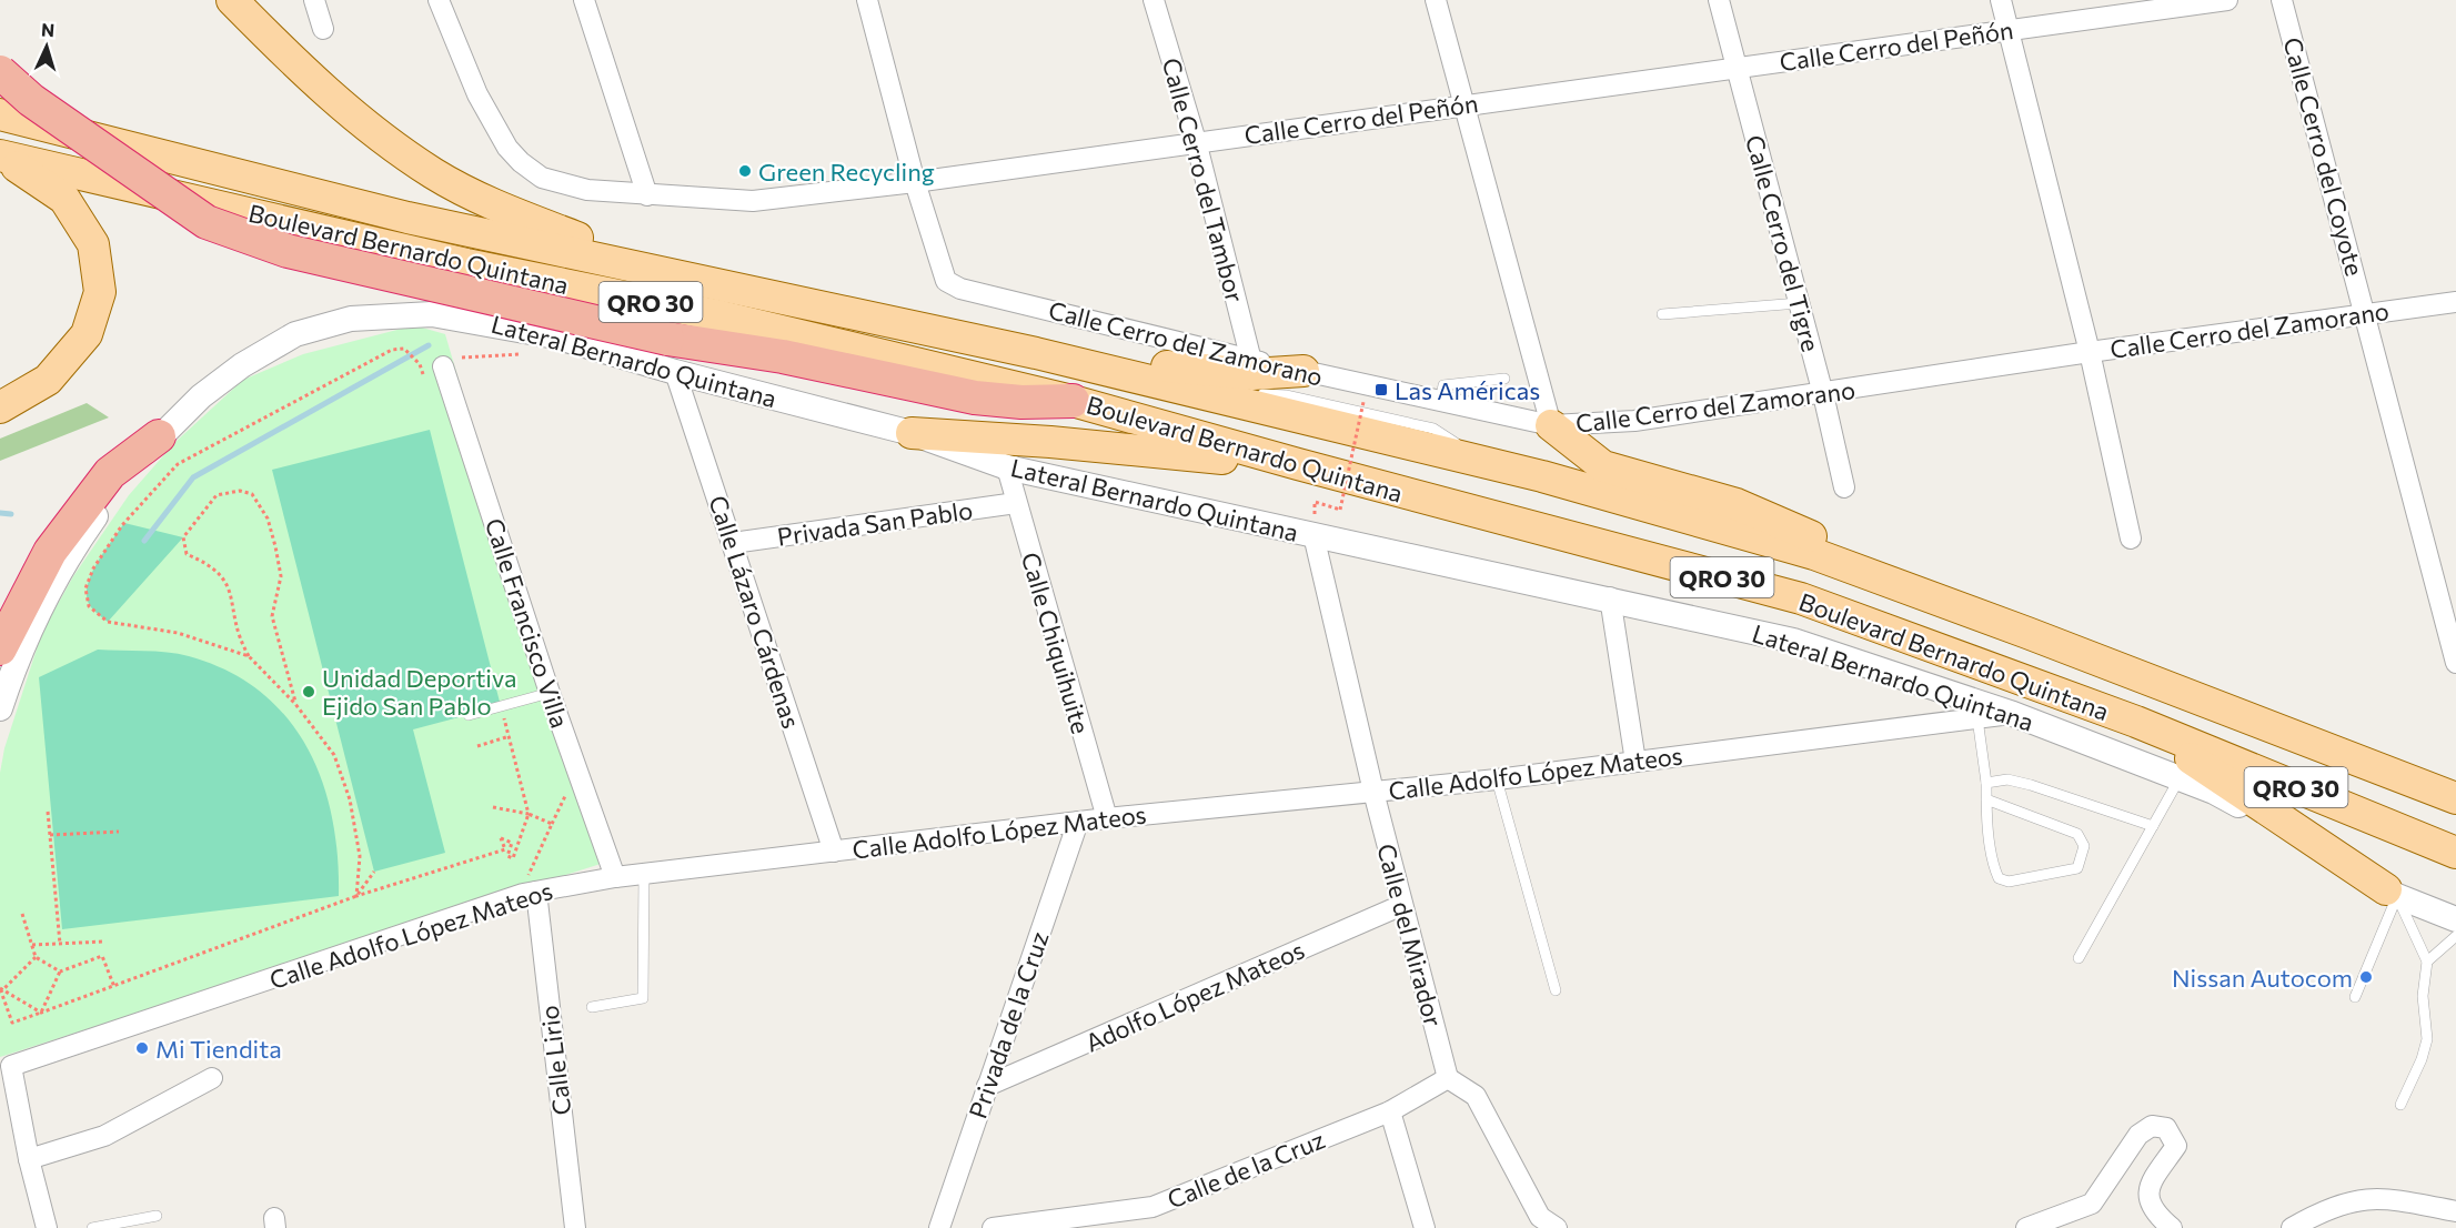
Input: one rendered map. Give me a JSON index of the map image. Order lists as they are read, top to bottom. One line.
{"streets":{"main road":["Boulevard Bernardo Quintana","QRO 30"],"street":["Calle Cerro del Peñón","Calle Cerro del Coyote","Calle Cerro del Tambor","Calle Cerro del Tigre","Calle Cerro del Zamorano","Lateral Bernardo Quintana","Privada San Pablo","Calle Lázaro Cárdenas","Calle Francisco Villa","Calle Chiquihuite","Calle Adolfo López Mateos","Calle del Mirador","Adolfo López Mateos","Privada de la Cruz","Calle Lirio","Calle de la Cruz"]},"crossings":[["Calle Cerro del Peñón","Calle Cerro del Tambor"],["Calle Cerro del Peñón","Calle Cerro del Tigre"],["Calle Cerro del Peñón","Calle Cerro del Zamorano"],["Calle Cerro del Coyote","Calle Cerro del Zamorano"],["Calle Cerro del Tambor","Calle Cerro del Zamorano"],["Calle Cerro del Tigre","Calle Cerro del Zamorano"],["Lateral Bernardo Quintana","Calle Lázaro Cárdenas"],["Lateral Bernardo Quintana","Calle Chiquihuite"],["Lateral Bernardo Quintana","Calle Adolfo López Mateos"],["Privada San Pablo","Calle Lázaro Cárdenas"],["Privada San Pablo","Calle Chiquihuite"],["Calle Lázaro Cárdenas","Calle Adolfo López Mateos"],["Calle Francisco Villa","Calle Adolfo López Mateos"],["Calle Chiquihuite","Calle Adolfo López Mateos"],["Calle Adolfo López Mateos","Calle del Mirador"],["Calle Adolfo López Mateos","Privada de la Cruz"],["Calle Adolfo López Mateos","Calle Lirio"],["Calle del Mirador","Adolfo López Mateos"],["Calle del Mirador","Calle de la Cruz"],["Adolfo López Mateos","Privada de la Cruz"]],"places":{"other":["Green Recycling","Unidad Deportiva Ejido San Pablo","Nissan Autocom","Mi Tiendita"],"transit":["Las Américas"]},"north":"top"}
